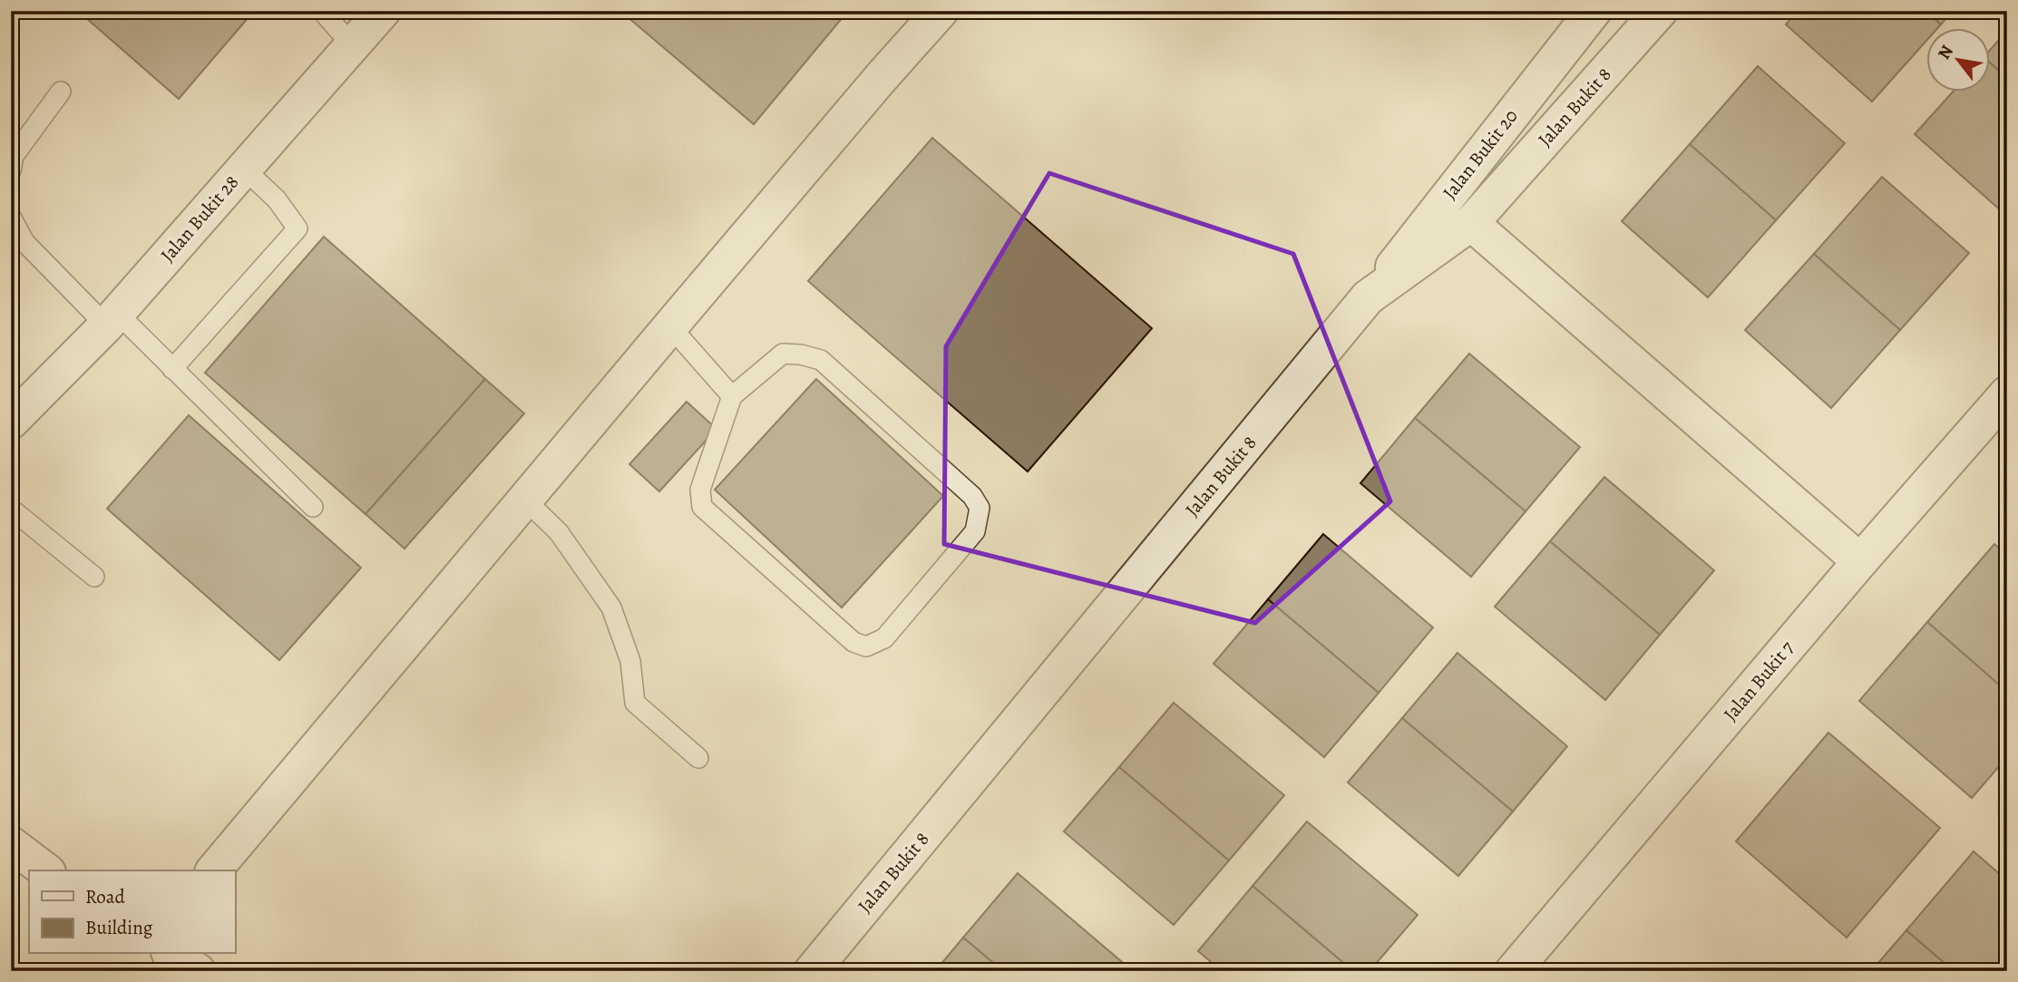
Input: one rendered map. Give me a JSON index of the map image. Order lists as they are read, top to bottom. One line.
{"streets":{"street":["Jalan Bukit 8","Jalan Bukit 20","Jalan Bukit 28","Jalan Bukit 7"]},"crossings":[["Jalan Bukit 8","Jalan Bukit 20"]],"legend":["Road","Building"],"north":"top left"}
